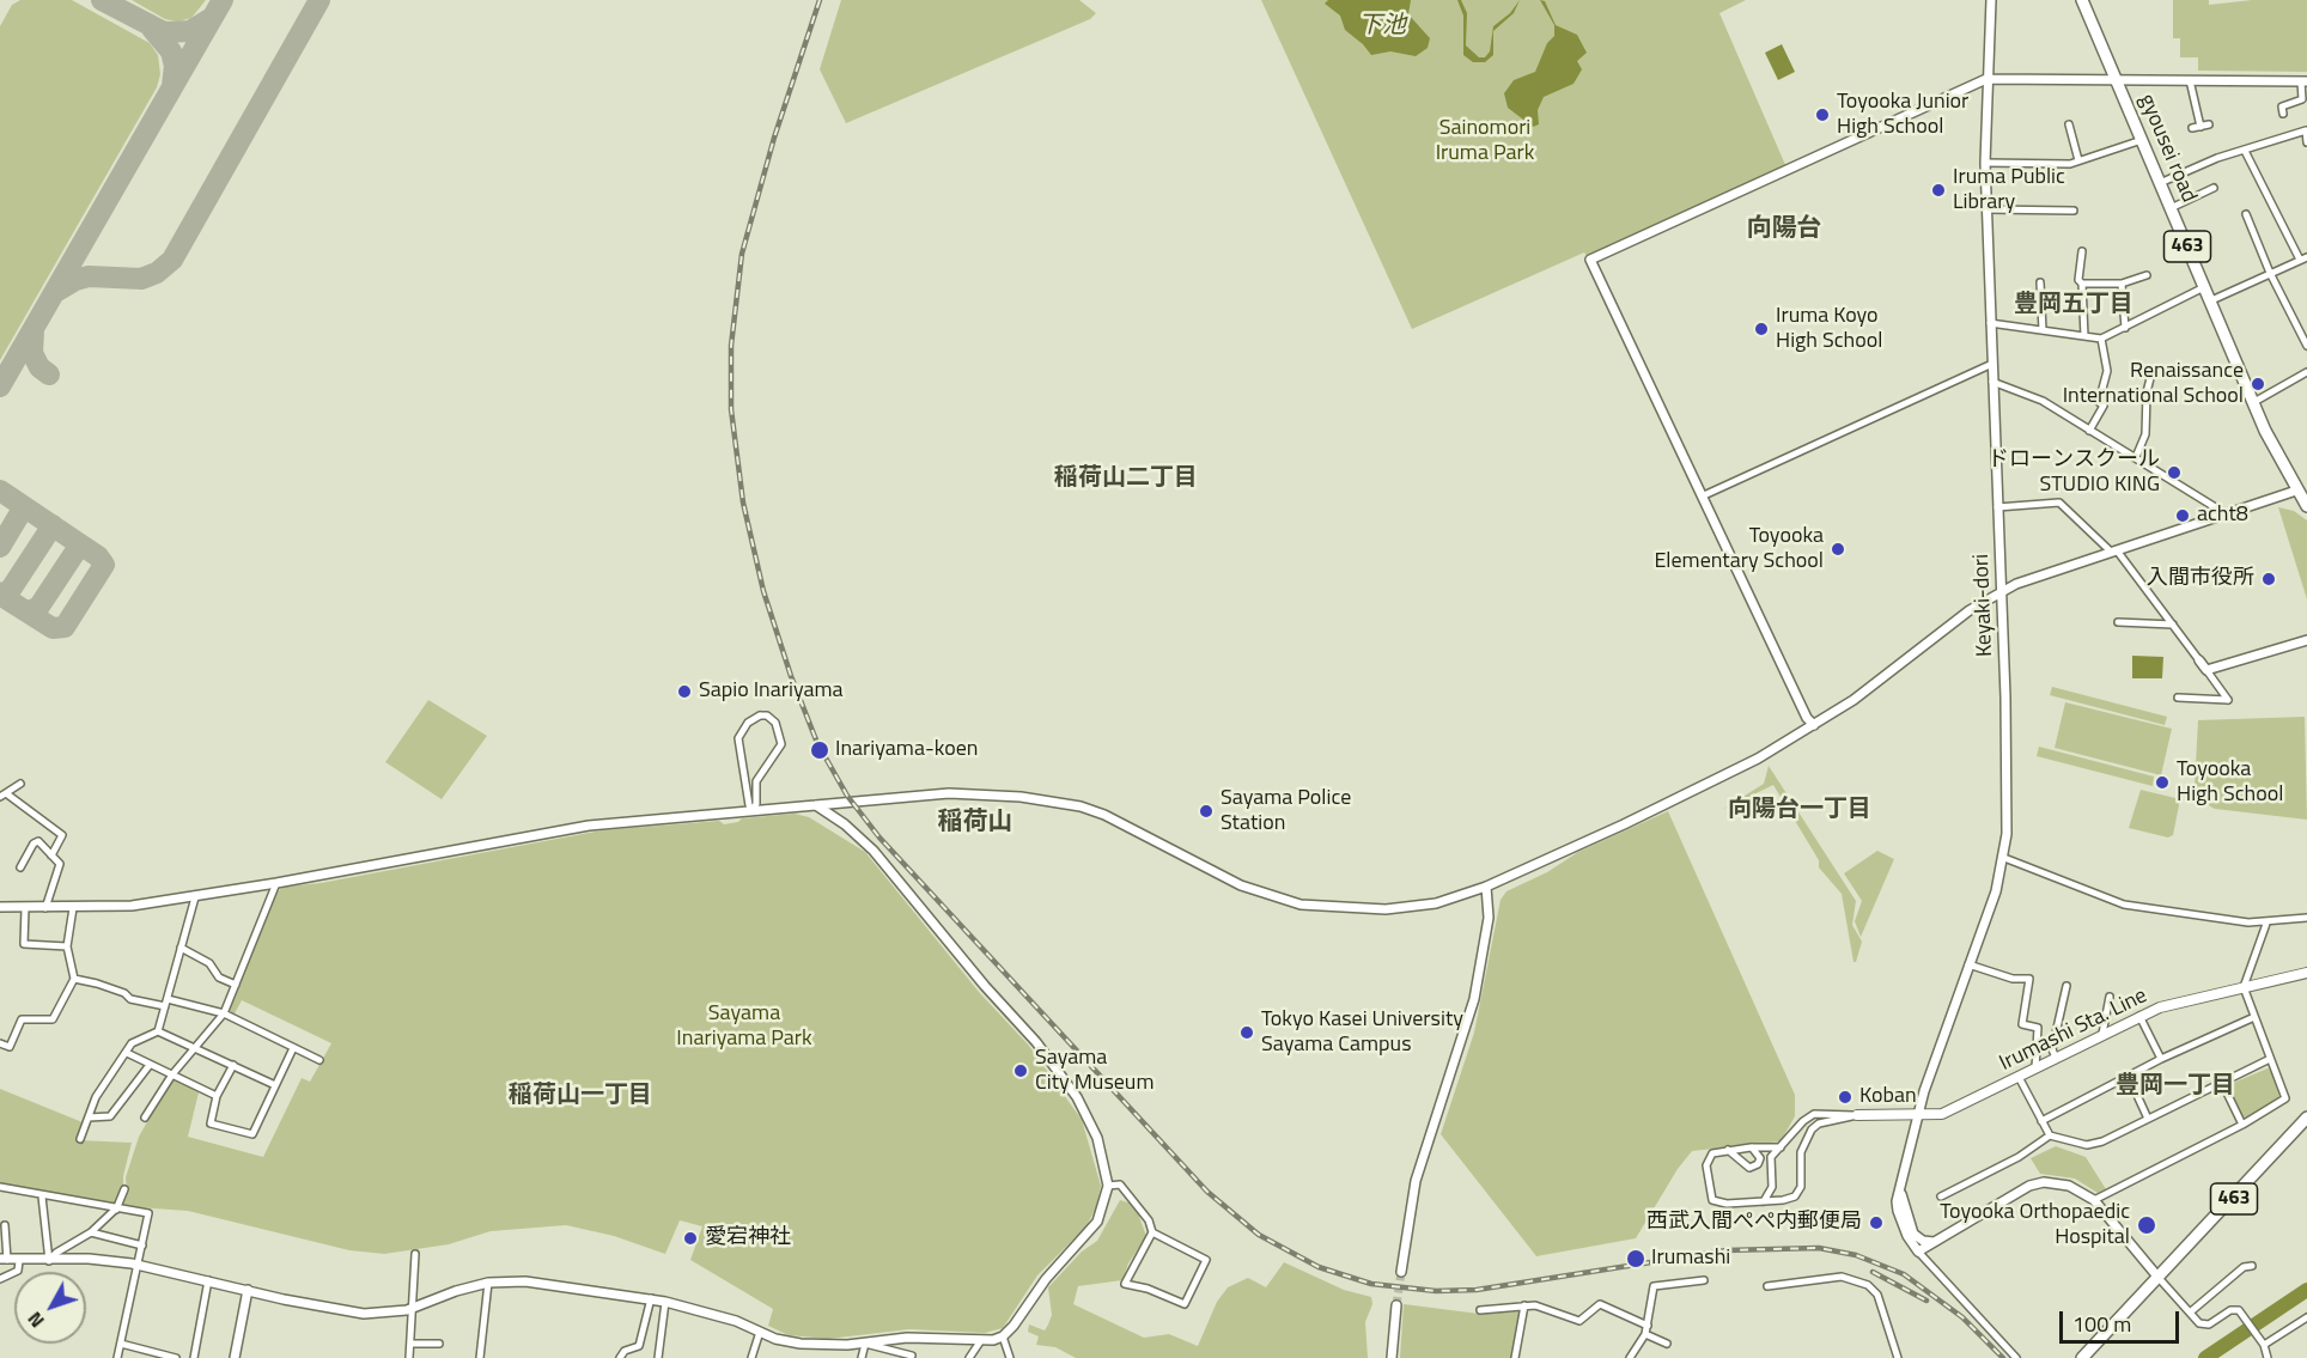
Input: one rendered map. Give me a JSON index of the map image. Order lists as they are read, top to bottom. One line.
{"streets":{"highway":["gyousei road","463"],"main road":["Irumashi Sta. Line"],"street":["Keyaki-dori"]},"crossings":[["Keyaki-dori","Irumashi Sta. Line"]],"districts":["向陽台","豊岡五丁目","稲荷山二丁目","向陽台一丁目","稲荷山","豊岡一丁目","稲荷山一丁目"],"water":["下池"],"parks":["Sainomori Iruma Park","Sayama Inariyama Park"],"places":["Toyooka Junior High School","Iruma Public Library","Iruma Koyo High School","Renaissance International School","ドローンスクール STUDIO KING","acht8","Toyooka Elementary School","入間市役所","Sapio Inariyama","Inariyama-koen","Toyooka High School","Sayama Police Station","Tokyo Kasei University Sayama Campus","Sayama City Museum","Koban","西武入間ぺぺ内郵便局","Toyooka Orthopaedic Hospital","愛宕神社","Irumashi"],"scale_bar":"100 m","north":"bottom left"}
